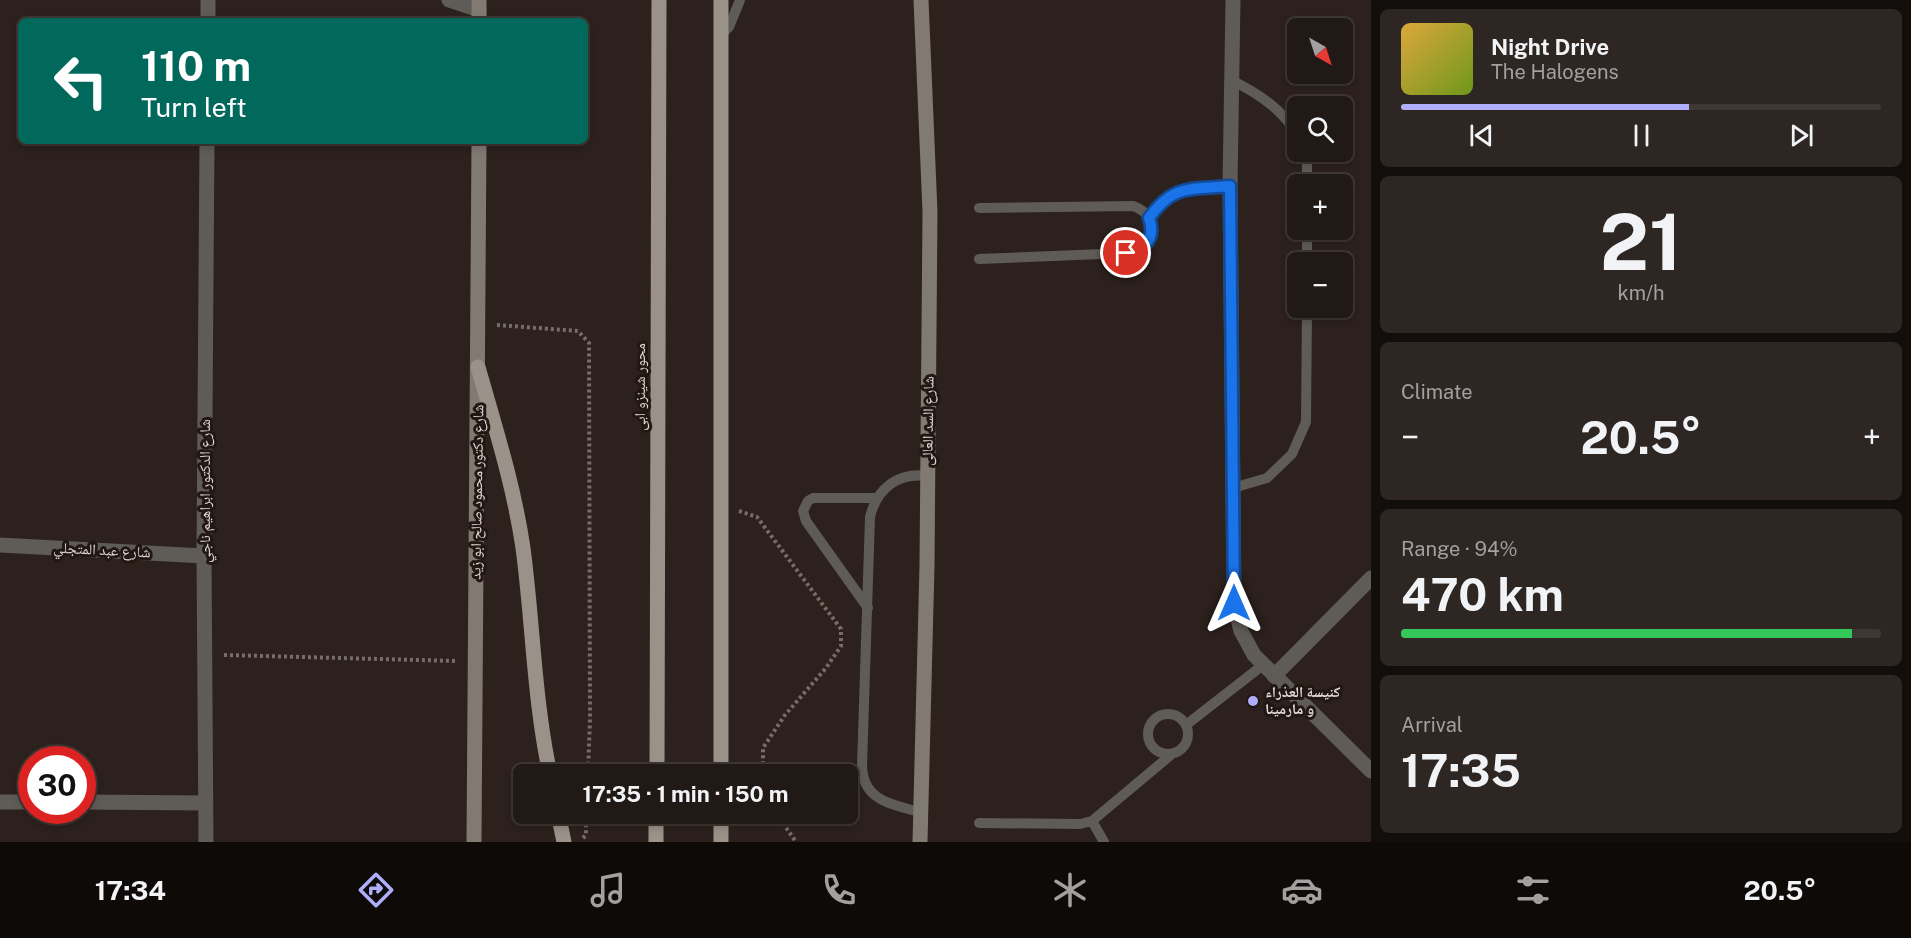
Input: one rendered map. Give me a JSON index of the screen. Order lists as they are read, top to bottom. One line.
{"streets":{"main road":["محور شينزو ابى"],"street":["شارع السد العالى","شارع الدكتور ابراهيم ناجي","شارع دكتور محمود صالح ابو زيد","شارع عبد المتجلي"]},"crossings":[["شارع الدكتور ابراهيم ناجي","شارع عبد المتجلي"]],"places":["كنيسة العذراء و مارمينا"],"north":"bottom right","page":{"map_buttons":["+","−"],"turn":["110 m","Turn left"],"song":["Night Drive","The Halogens"],"tile":[["21","km/h"],"Climate",["Range · 94%","470 km"],["Arrival","17:35"]],"heat":["−","20.5°","+"],"limit":"30","trip":"17:35 · 1 min · 150 m","tabs":["17:34","20.5°"]}}
